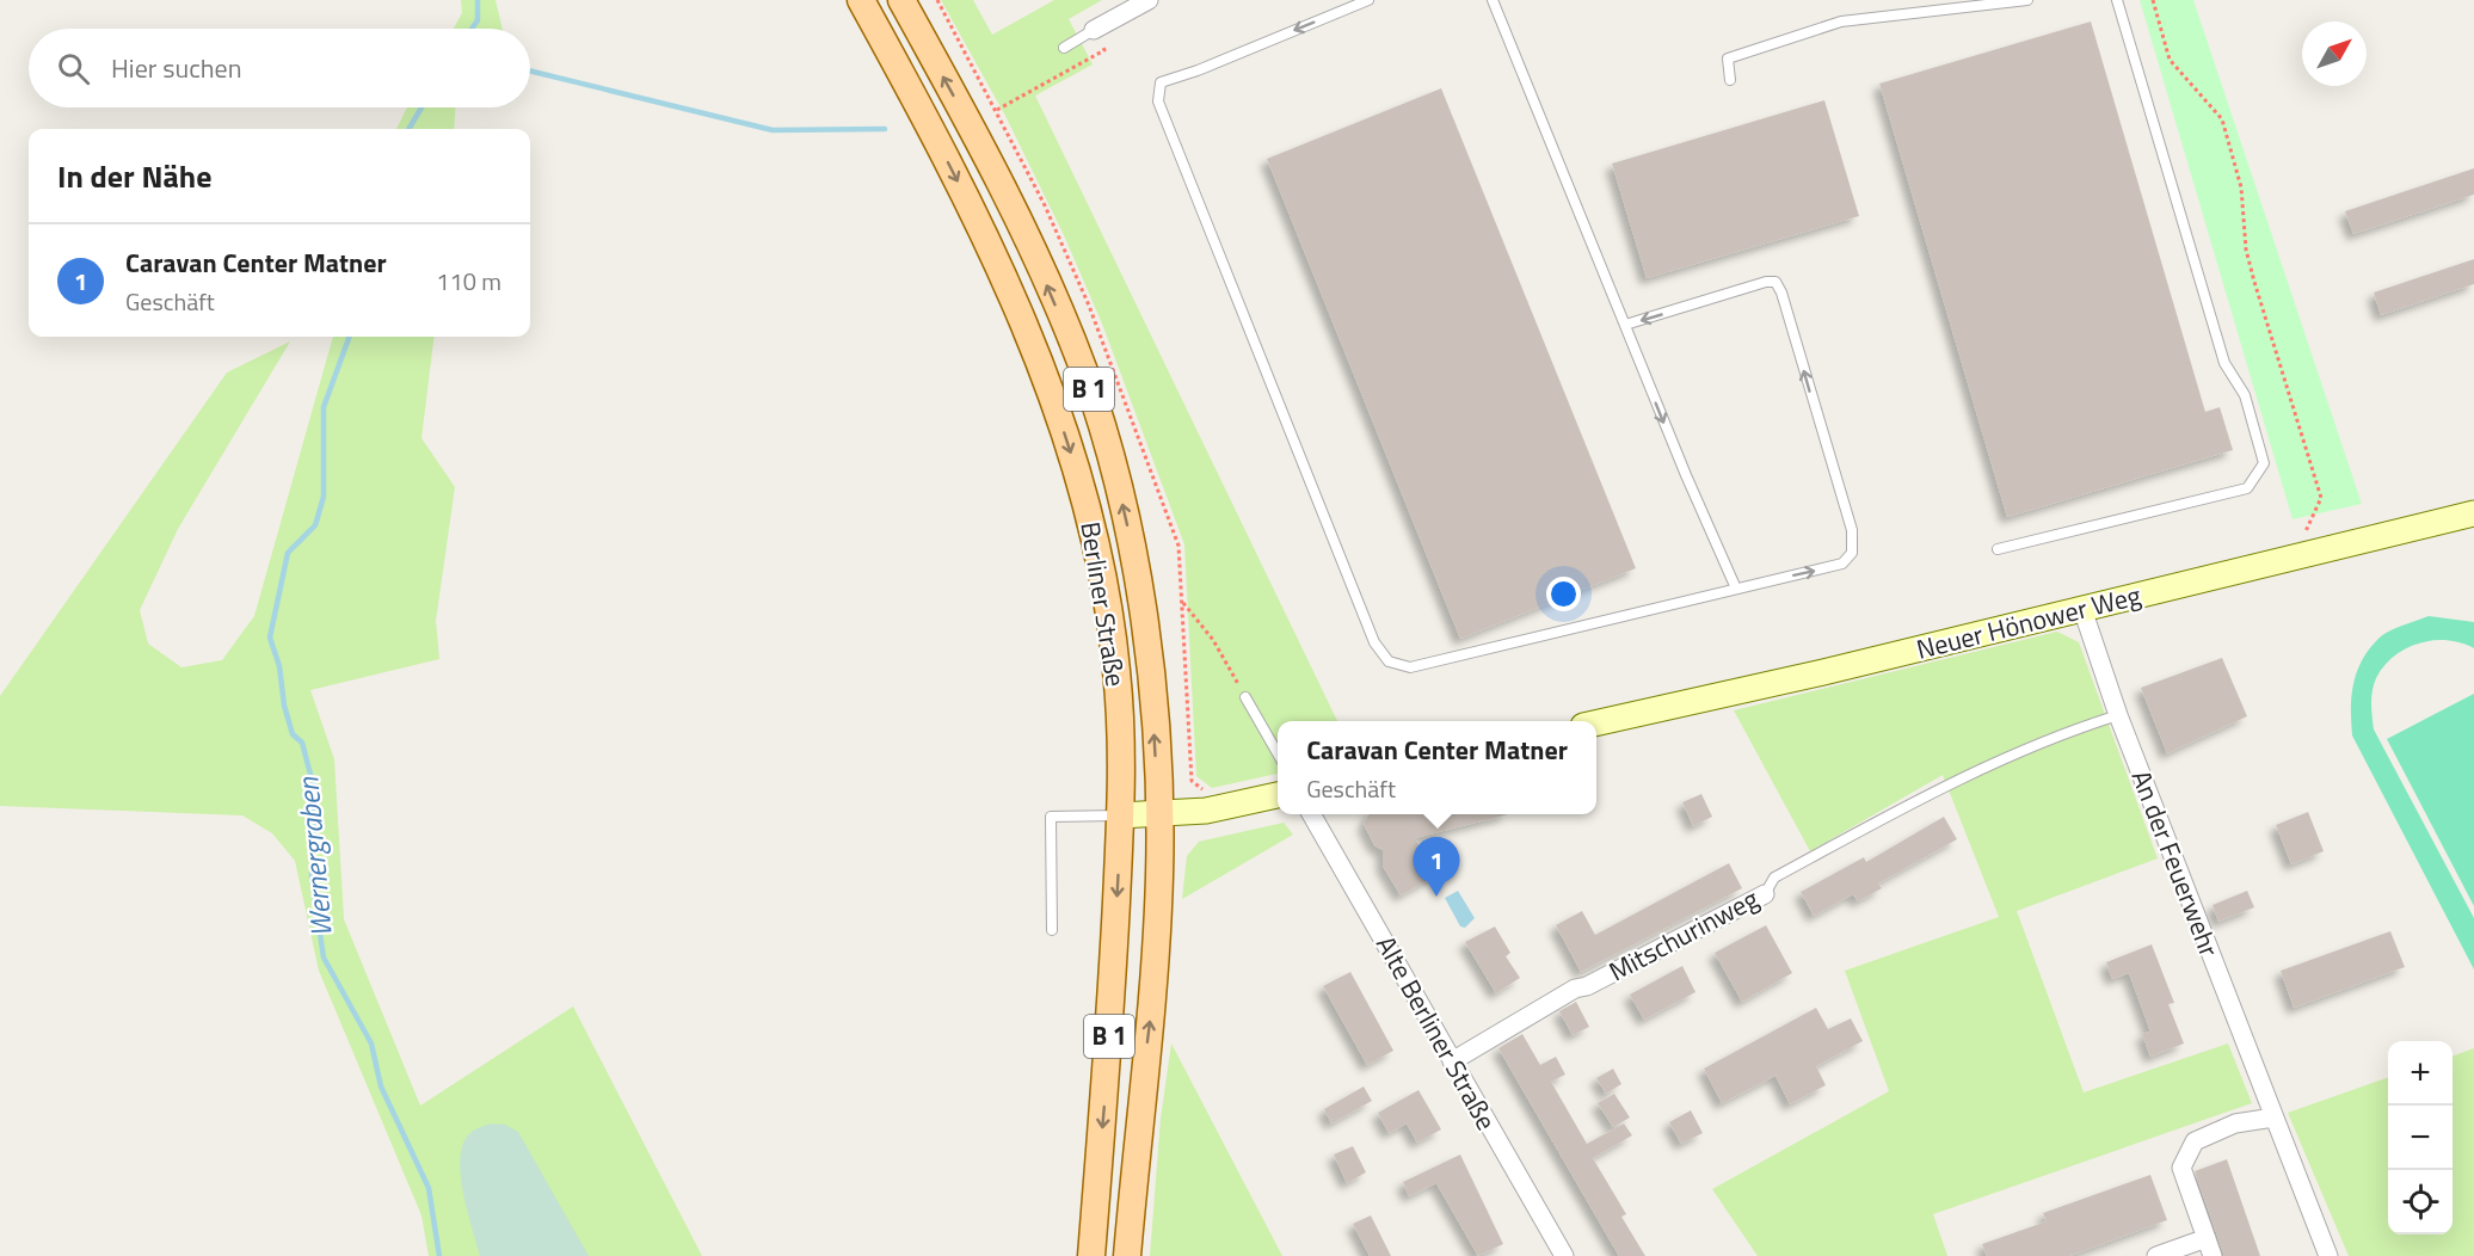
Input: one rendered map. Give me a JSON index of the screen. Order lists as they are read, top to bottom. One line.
{"streets":{"main road":["B 1","Berliner Straße","Neuer Hönower Weg"],"street":["An der Feuerwehr","Mitschurinweg","Alte Berliner Straße"]},"crossings":[["Neuer Hönower Weg","An der Feuerwehr"],["An der Feuerwehr","Mitschurinweg"],["Mitschurinweg","Alte Berliner Straße"]],"water":["Wernergraben"],"north":"top right","page":{"search":"Hier suchen","heading":"In der Nähe","list":[{"mark":"1","name":"Caravan Center Matner","note":"Geschäft","value":"110 m"}],"popup":["Caravan Center Matner","Geschäft"],"pins":"1","map_buttons":["+","−"]}}
